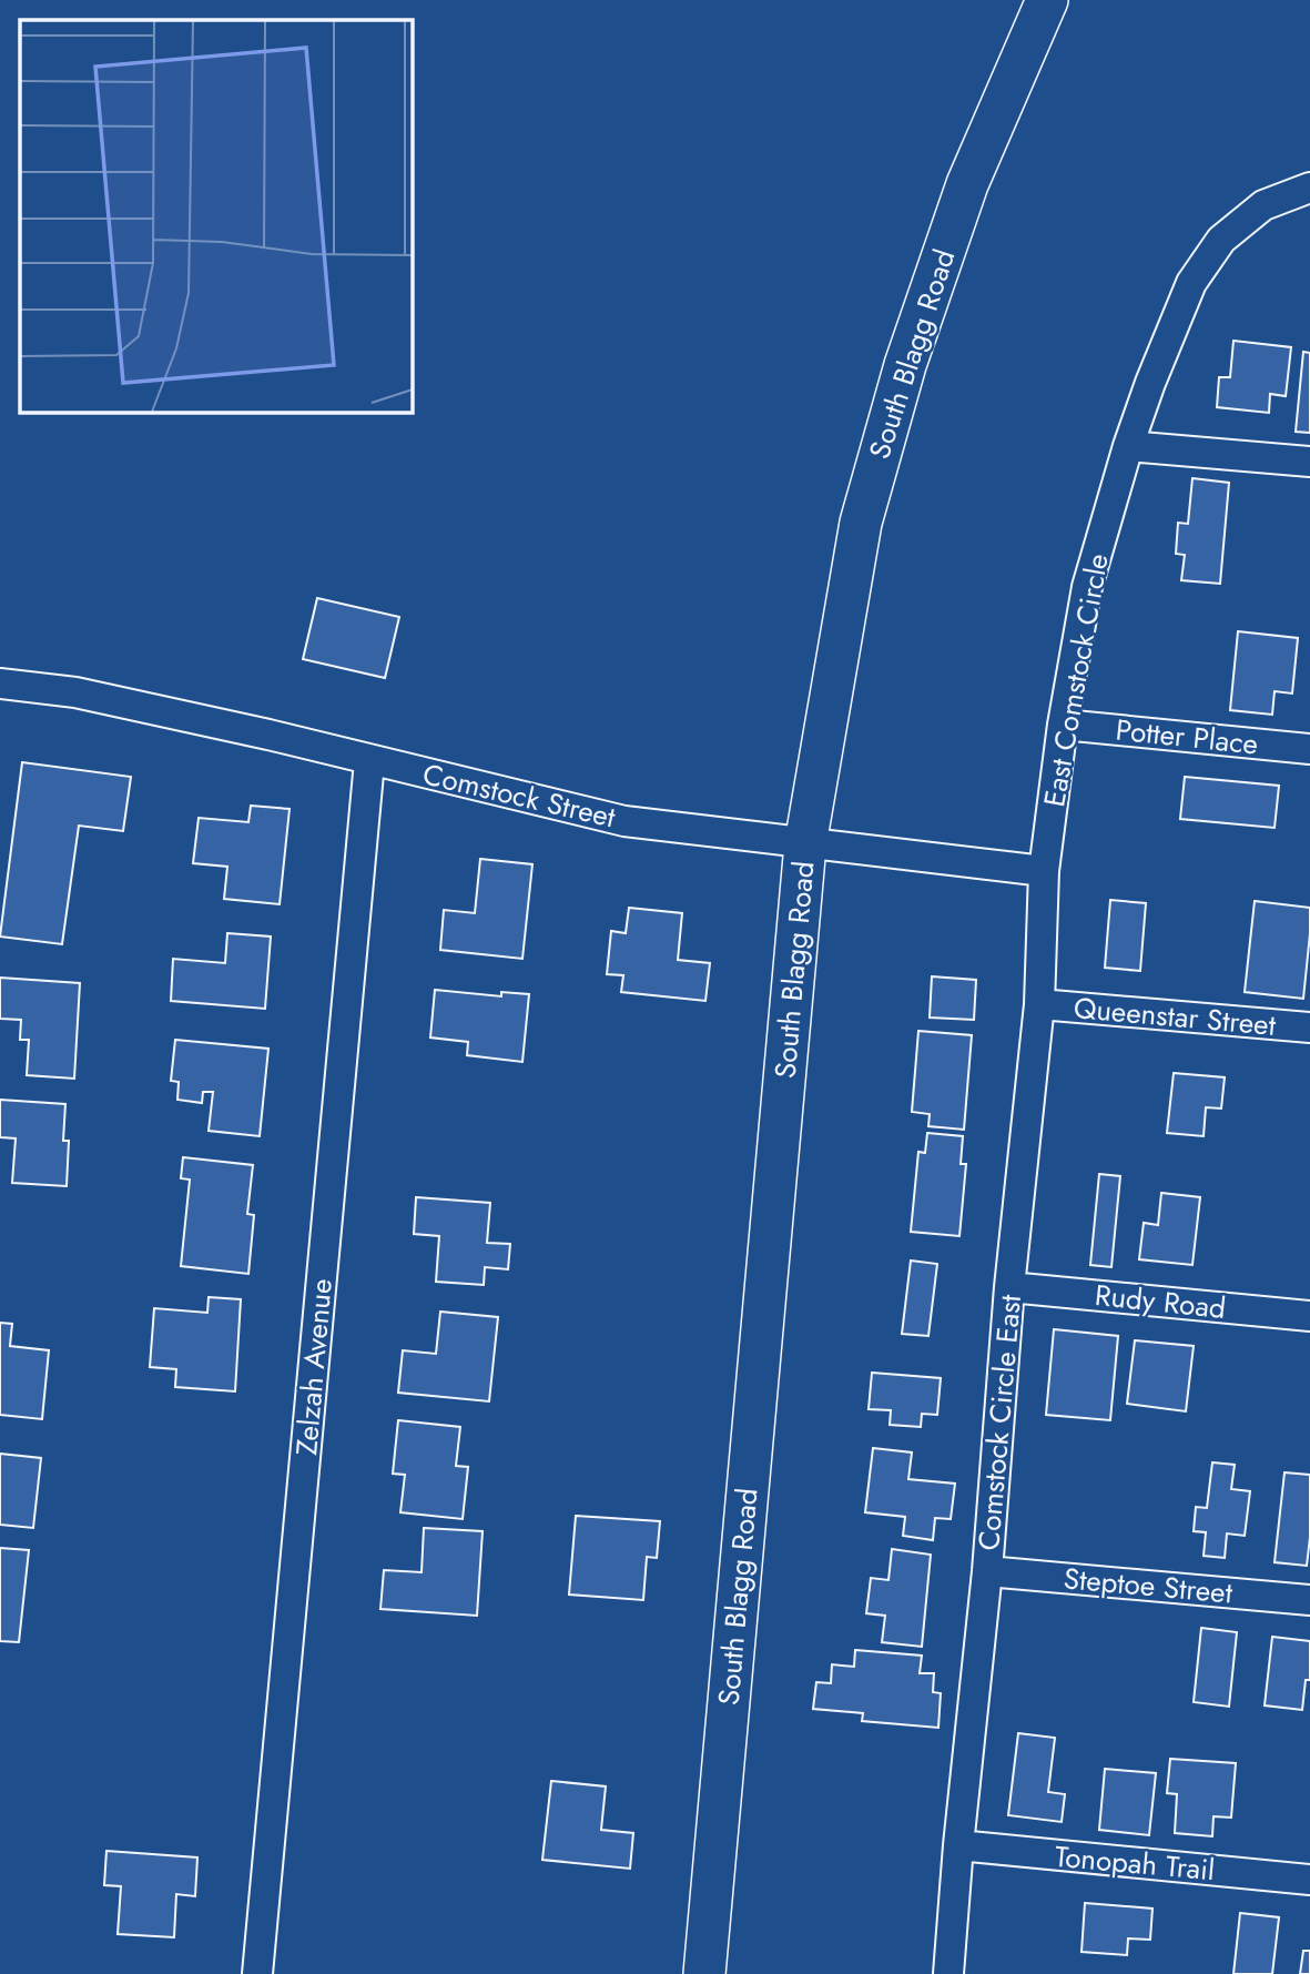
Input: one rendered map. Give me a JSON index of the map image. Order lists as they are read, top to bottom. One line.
{"streets":{"main road":["South Blagg Road"],"street":["East Comstock Circle","Potter Place","Comstock Street","Queenstar Street","Rudy Road","Zelzah Avenue","Comstock Circle East","Steptoe Street","Tonopah Trail"]},"crossings":[["South Blagg Road","Comstock Street"],["East Comstock Circle","Potter Place"],["East Comstock Circle","Comstock Street"],["East Comstock Circle","Comstock Circle East"],["Comstock Street","Zelzah Avenue"],["Comstock Street","Comstock Circle East"],["Queenstar Street","Comstock Circle East"],["Rudy Road","Comstock Circle East"],["Comstock Circle East","Steptoe Street"],["Comstock Circle East","Tonopah Trail"]]}
